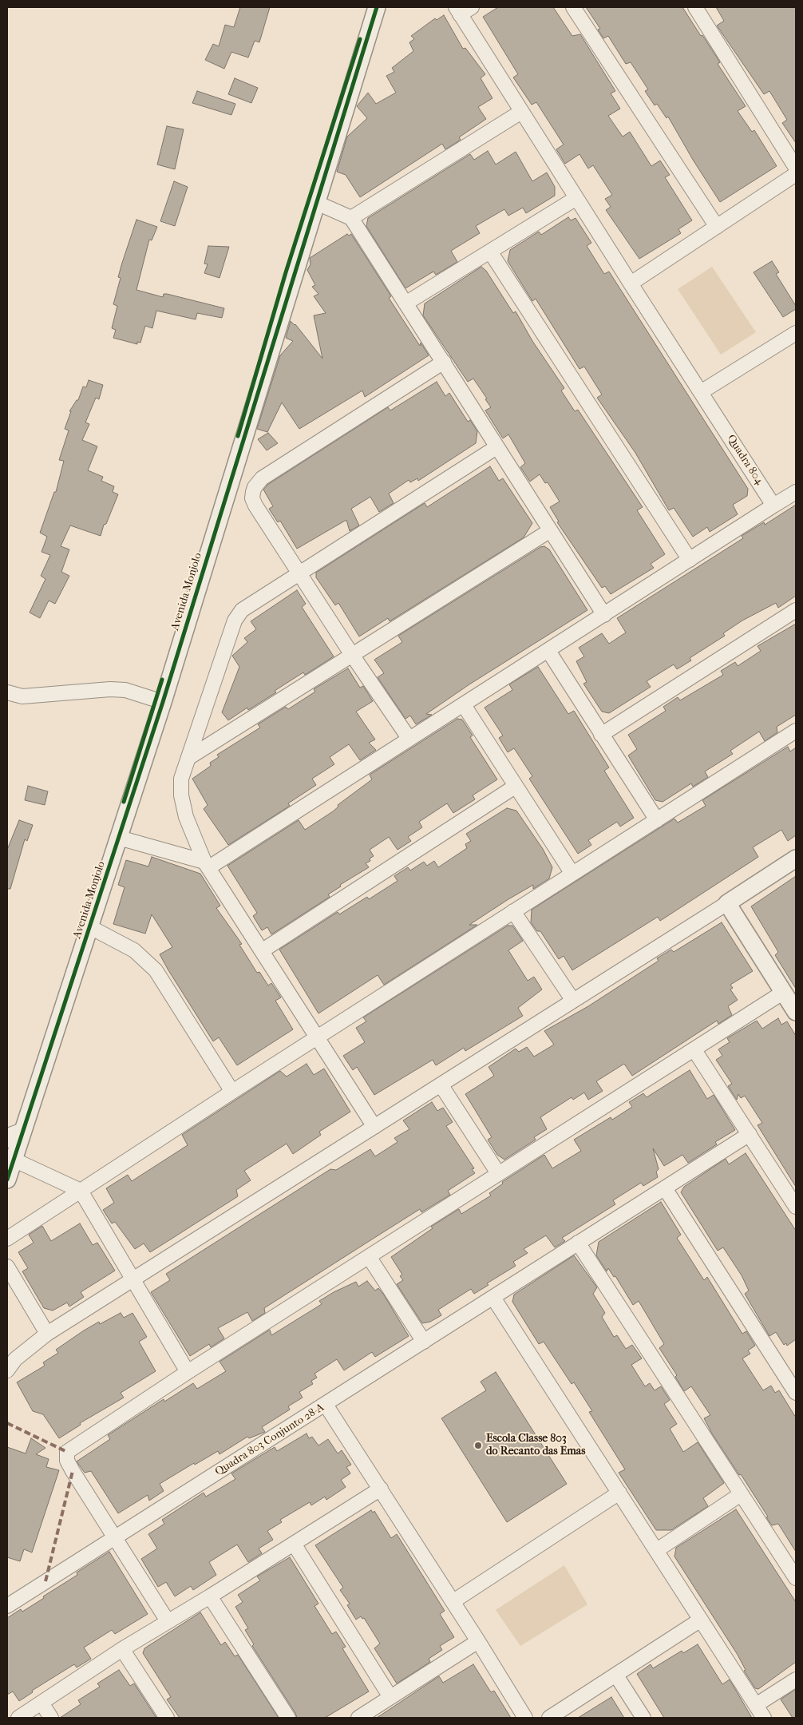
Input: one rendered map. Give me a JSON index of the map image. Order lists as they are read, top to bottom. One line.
{"streets":{"street":["Quadra 804","Avenida Monjolo","Quadra 803 Conjunto 28-A"]},"places":["Escola Classe 803 do Recanto das Emas"]}
